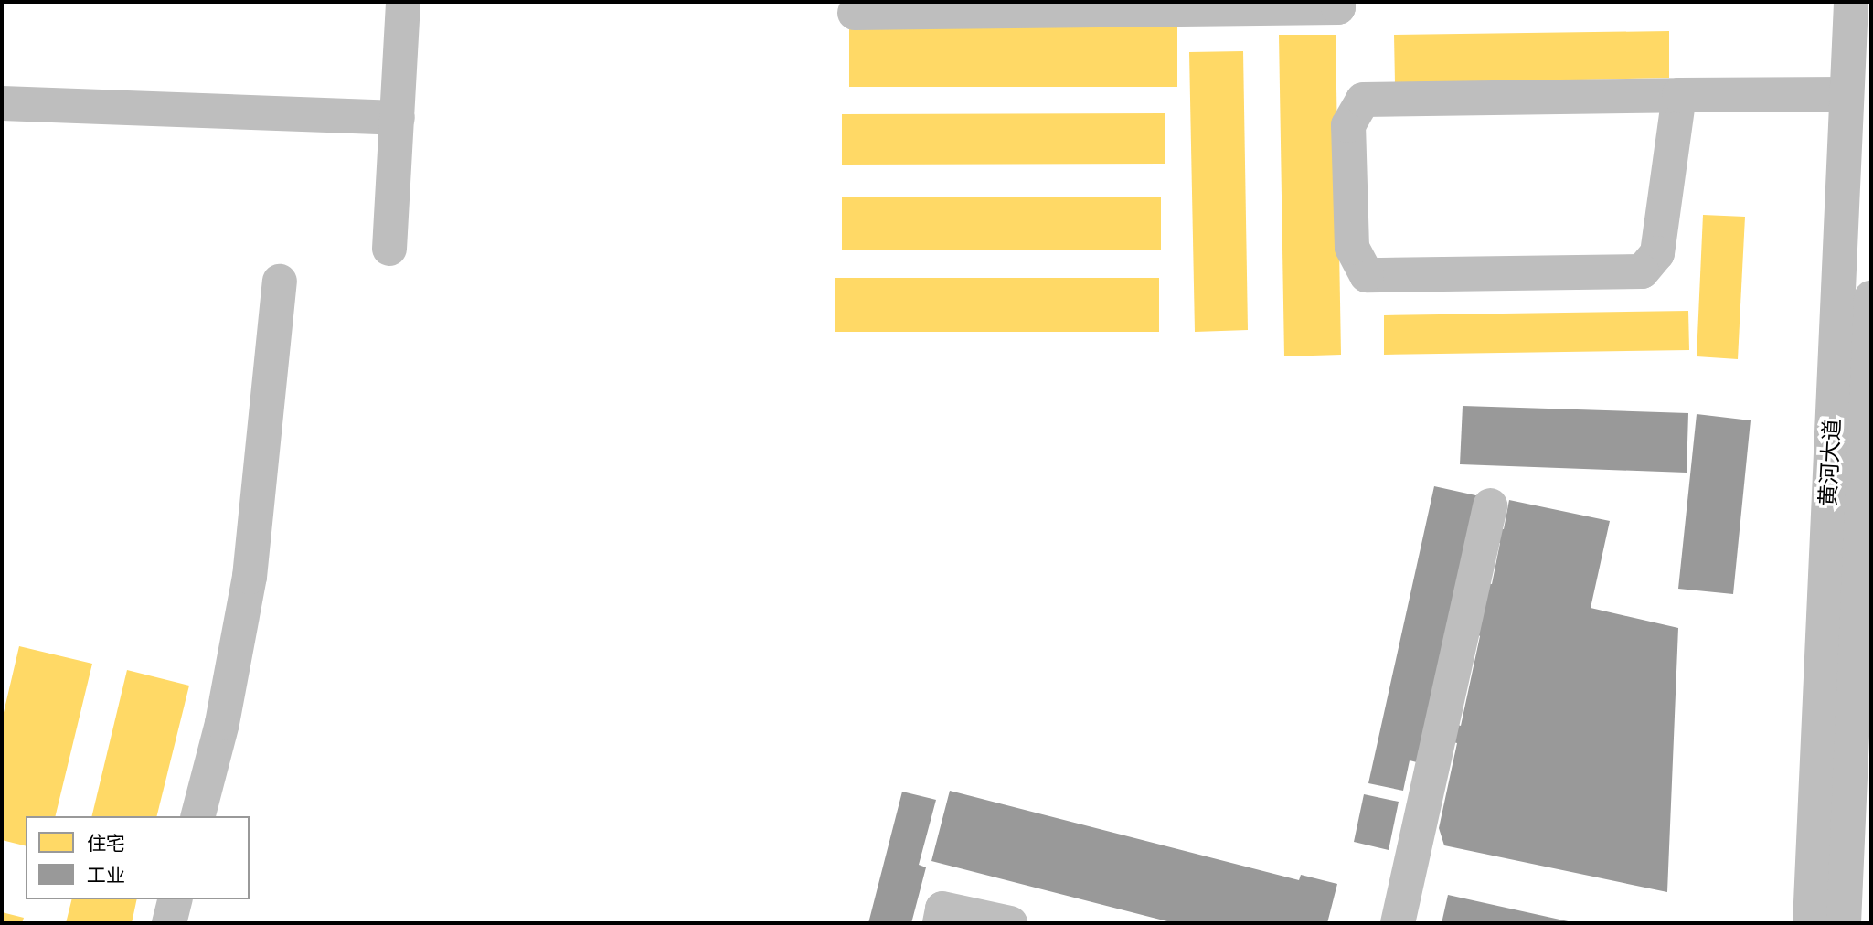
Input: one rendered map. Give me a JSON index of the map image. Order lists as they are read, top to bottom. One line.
{"streets":{"main road":["黄河大道"]},"legend":["住宅","工业"]}
